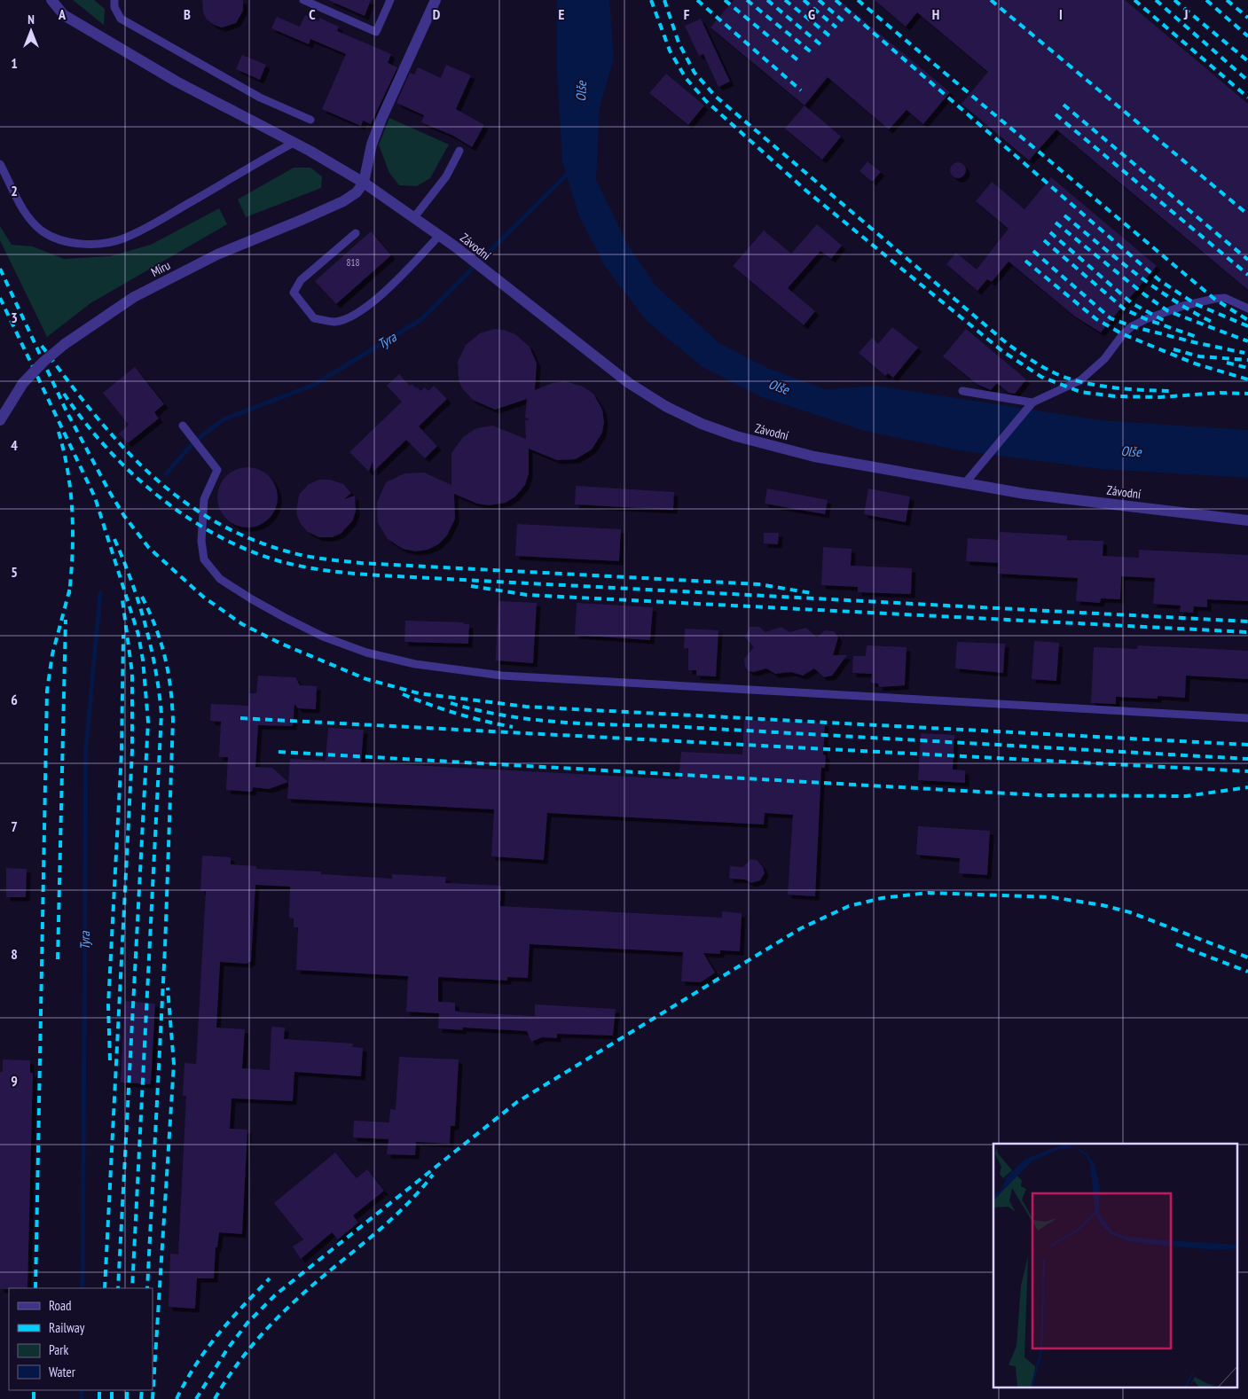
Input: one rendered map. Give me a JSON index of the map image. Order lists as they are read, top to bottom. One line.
{"streets":{"street":["Závodní","Míru"]},"crossings":[["Závodní","Míru"]],"water":["Olše","Tyra"],"house_numbers":["818"],"legend":["Road","Railway","Park","Water"],"north":"top","grid":{"columns":["A","B","C","D","E","F","G","H","I","J"],"rows":["1","2","3","4","5","6","7","8","9"]}}
